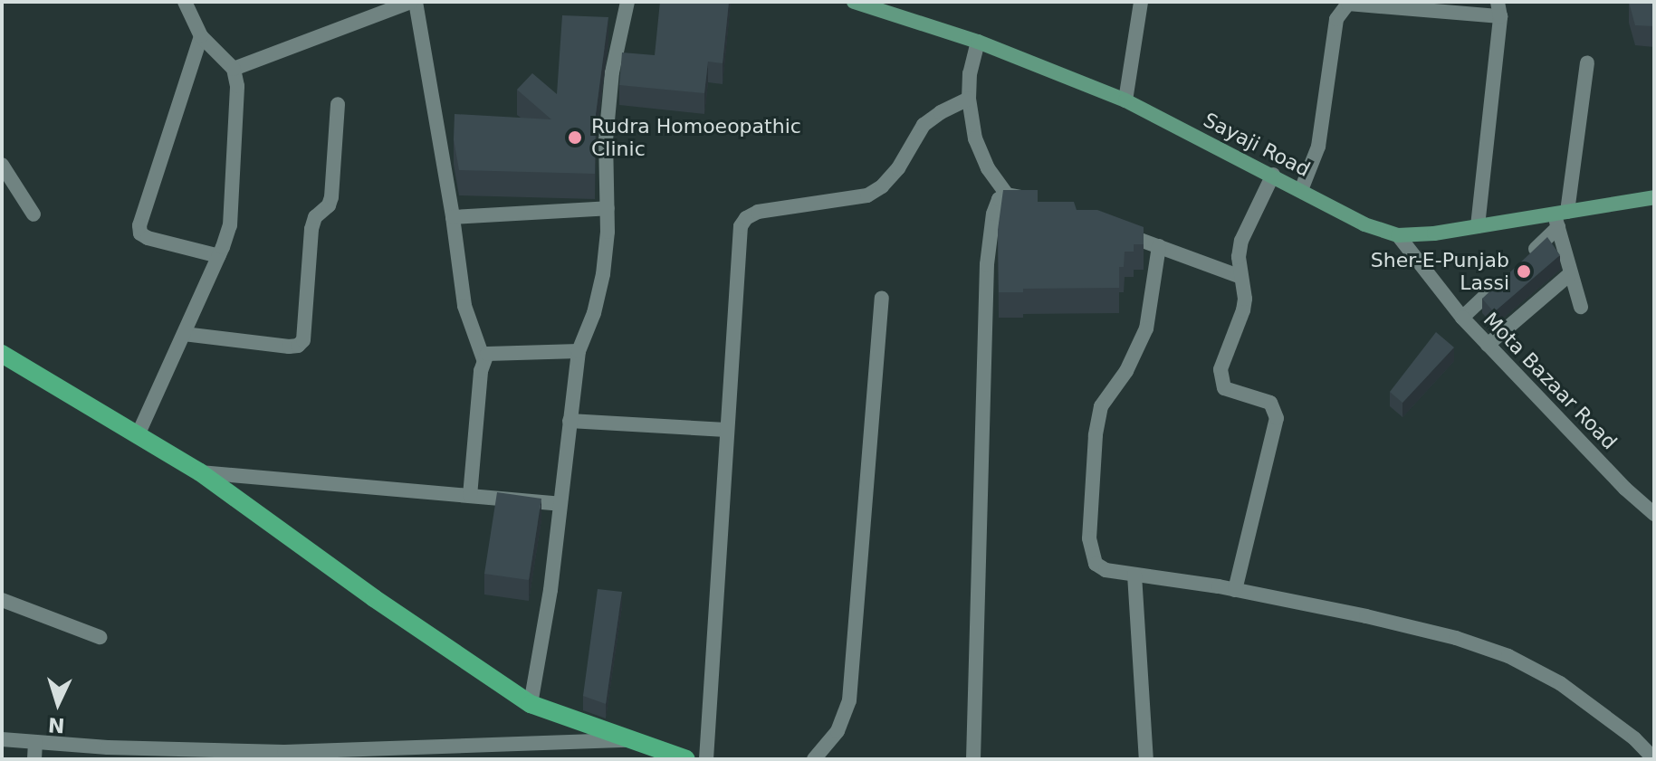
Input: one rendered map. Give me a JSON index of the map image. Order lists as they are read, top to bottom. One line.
{"streets":{"main road":["Sayaji Road"],"street":["Mota Bazaar Road"]},"crossings":[["Sayaji Road","Mota Bazaar Road"]],"places":["Rudra Homoeopathic Clinic","Sher-E-Punjab Lassi"],"north":"bottom"}
